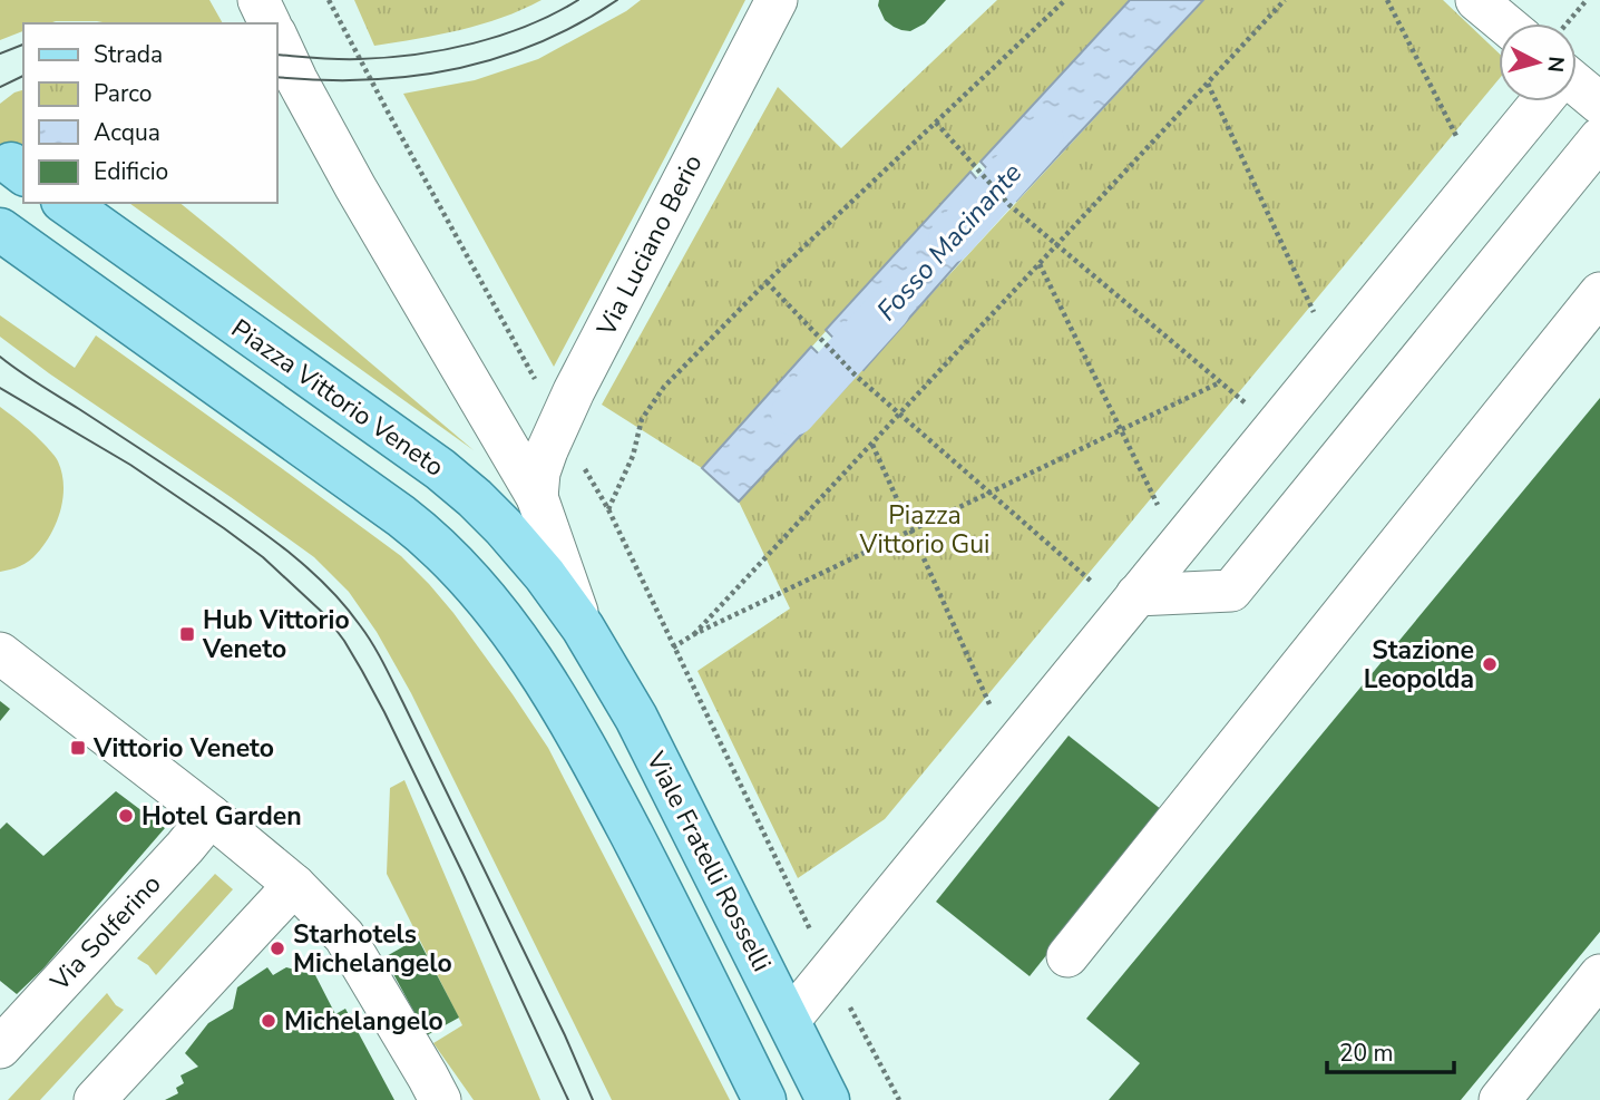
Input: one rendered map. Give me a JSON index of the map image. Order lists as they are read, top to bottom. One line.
{"streets":{"main road":["Piazza Vittorio Veneto","Viale Fratelli Rosselli"],"street":["Via Luciano Berio","Via Solferino"]},"crossings":[["Piazza Vittorio Veneto","Viale Fratelli Rosselli"]],"water":["Fosso Macinante"],"parks":["Piazza Vittorio Gui"],"places":{"transit":["Hub Vittorio Veneto","Vittorio Veneto"],"other":["Stazione Leopolda","Hotel Garden","Starhotels Michelangelo","Michelangelo"]},"legend":["Strada","Parco","Acqua","Edificio"],"scale_bar":"20 m","north":"right"}
